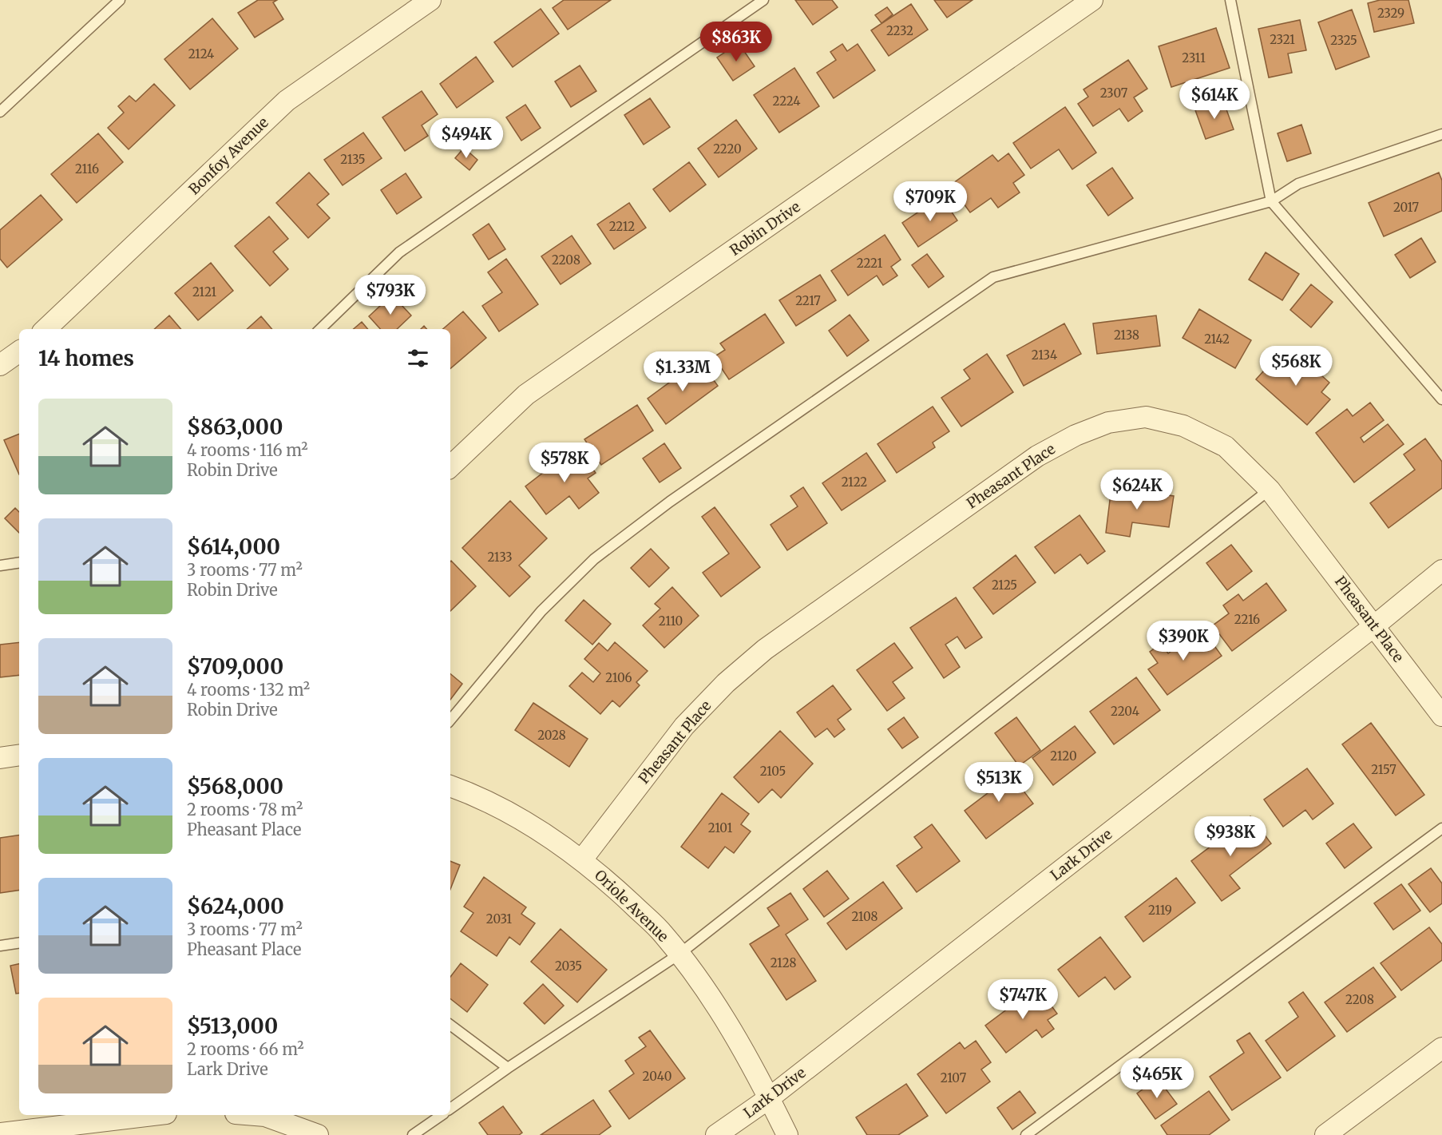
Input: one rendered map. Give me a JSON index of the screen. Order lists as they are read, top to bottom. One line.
{"streets":{"street":["Bonfoy Avenue","Robin Drive","Pheasant Place","Lark Drive","Oriole Avenue"]},"crossings":[["Pheasant Place","Lark Drive"],["Pheasant Place","Oriole Avenue"],["Lark Drive","Oriole Avenue"]],"house_numbers":["2329","2232","2321","2325","2124","2311","2307","2224","2220","2135","2116","2017","2212","2208","2221","2121","2217","2138","2142","2134","2122","2133","2125","2216","2110","2106","2204","2028","2120","2157","2105","2101","2119","2108","2031","2128","2035","2208","2040","2107"],"page":{"price":["$863K","$614K","$494K","$709K","$793K","$568K","$1.33M","$578K","$624K","$390K","$513K","$938K","$747K","$465K"],"heading":"14 homes","list":[{"name":"$863,000","note":"4 rooms · 116 m² · Robin Drive"},{"name":"$614,000","note":"3 rooms · 77 m² · Robin Drive"},{"name":"$709,000","note":"4 rooms · 132 m² · Robin Drive"},{"name":"$568,000","note":"2 rooms · 78 m² · Pheasant Place"},{"name":"$624,000","note":"3 rooms · 77 m² · Pheasant Place"},{"name":"$513,000","note":"2 rooms · 66 m² · Lark Drive"}]}}
